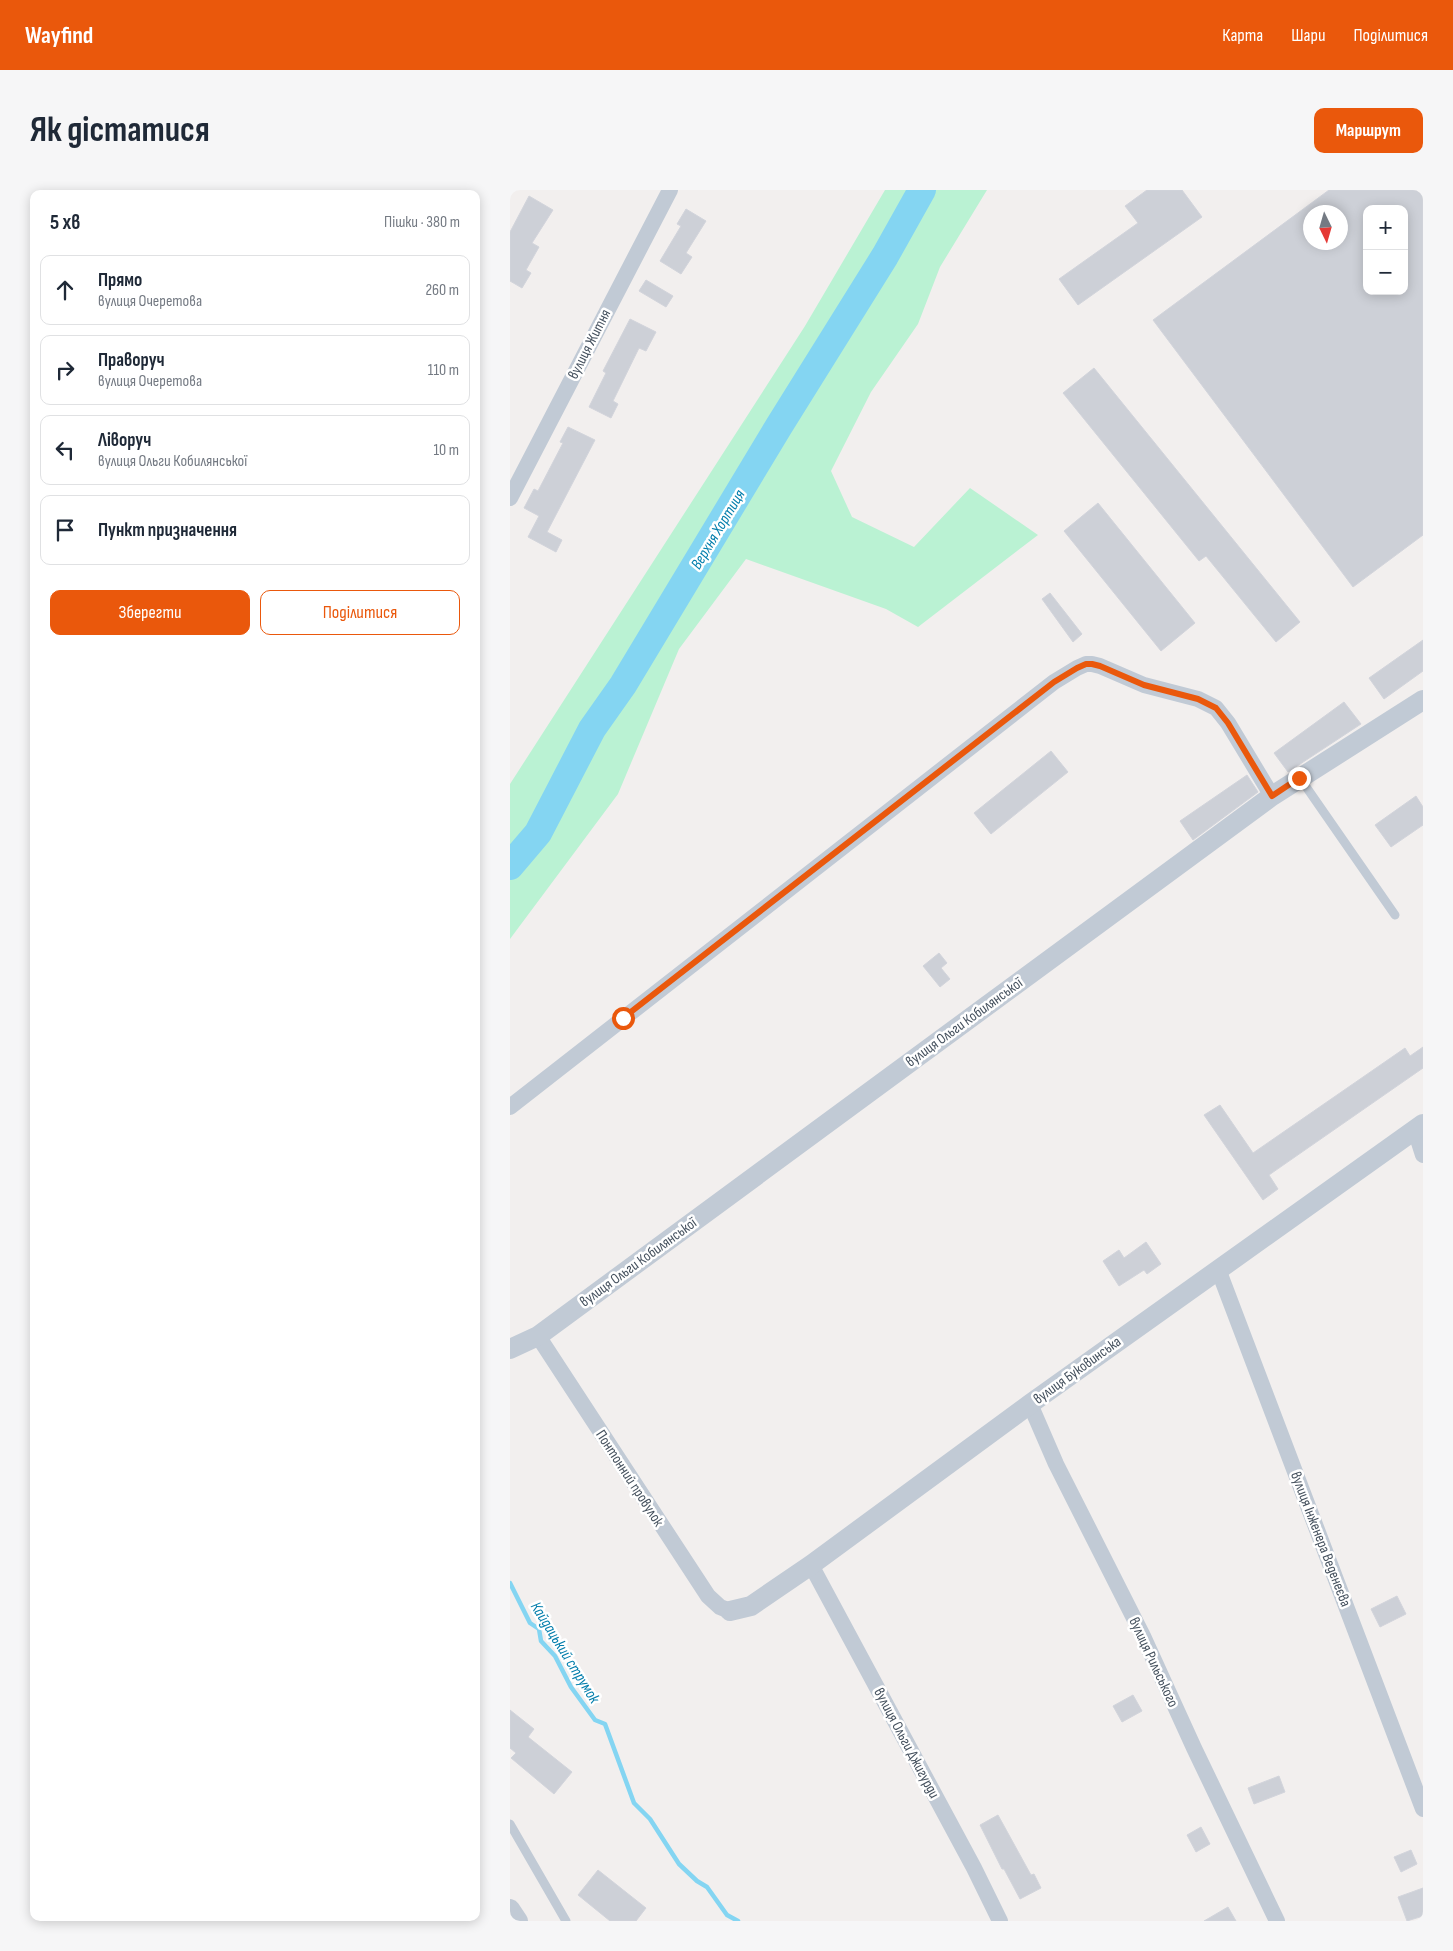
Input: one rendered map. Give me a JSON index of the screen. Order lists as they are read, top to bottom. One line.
{"streets":{"street":["вулиця Житня","вулиця Ольги Кобилянської","вулиця Буковинська","Понтонний провулок","вулиця Інженера Веденеєва","вулиця Рильського","вулиця Ольги Джигурди"]},"crossings":[["вулиця Ольги Кобилянської","Понтонний провулок"],["вулиця Буковинська","Понтонний провулок"],["вулиця Буковинська","вулиця Інженера Веденеєва"],["вулиця Буковинська","вулиця Рильського"],["вулиця Буковинська","вулиця Ольги Джигурди"]],"water":["Верхня Хортиця","Кайдацький струмок"],"north":"bottom","page":{"header":"Wayfind","nav":["Карта","Шари","Поділитися"],"buttons":["Маршрут",["Зберегти","Поділитися"]],"title":"Як дістатися","heading":["5 хв","Пішки · 380 m"],"map_buttons":["+","−"],"list":[["Прямо","вулиця Очеретова","260 m"],["Праворуч","вулиця Очеретова","110 m"],["Ліворуч","вулиця Ольги Кобилянської","10 m"],"Пункт призначення"]}}
